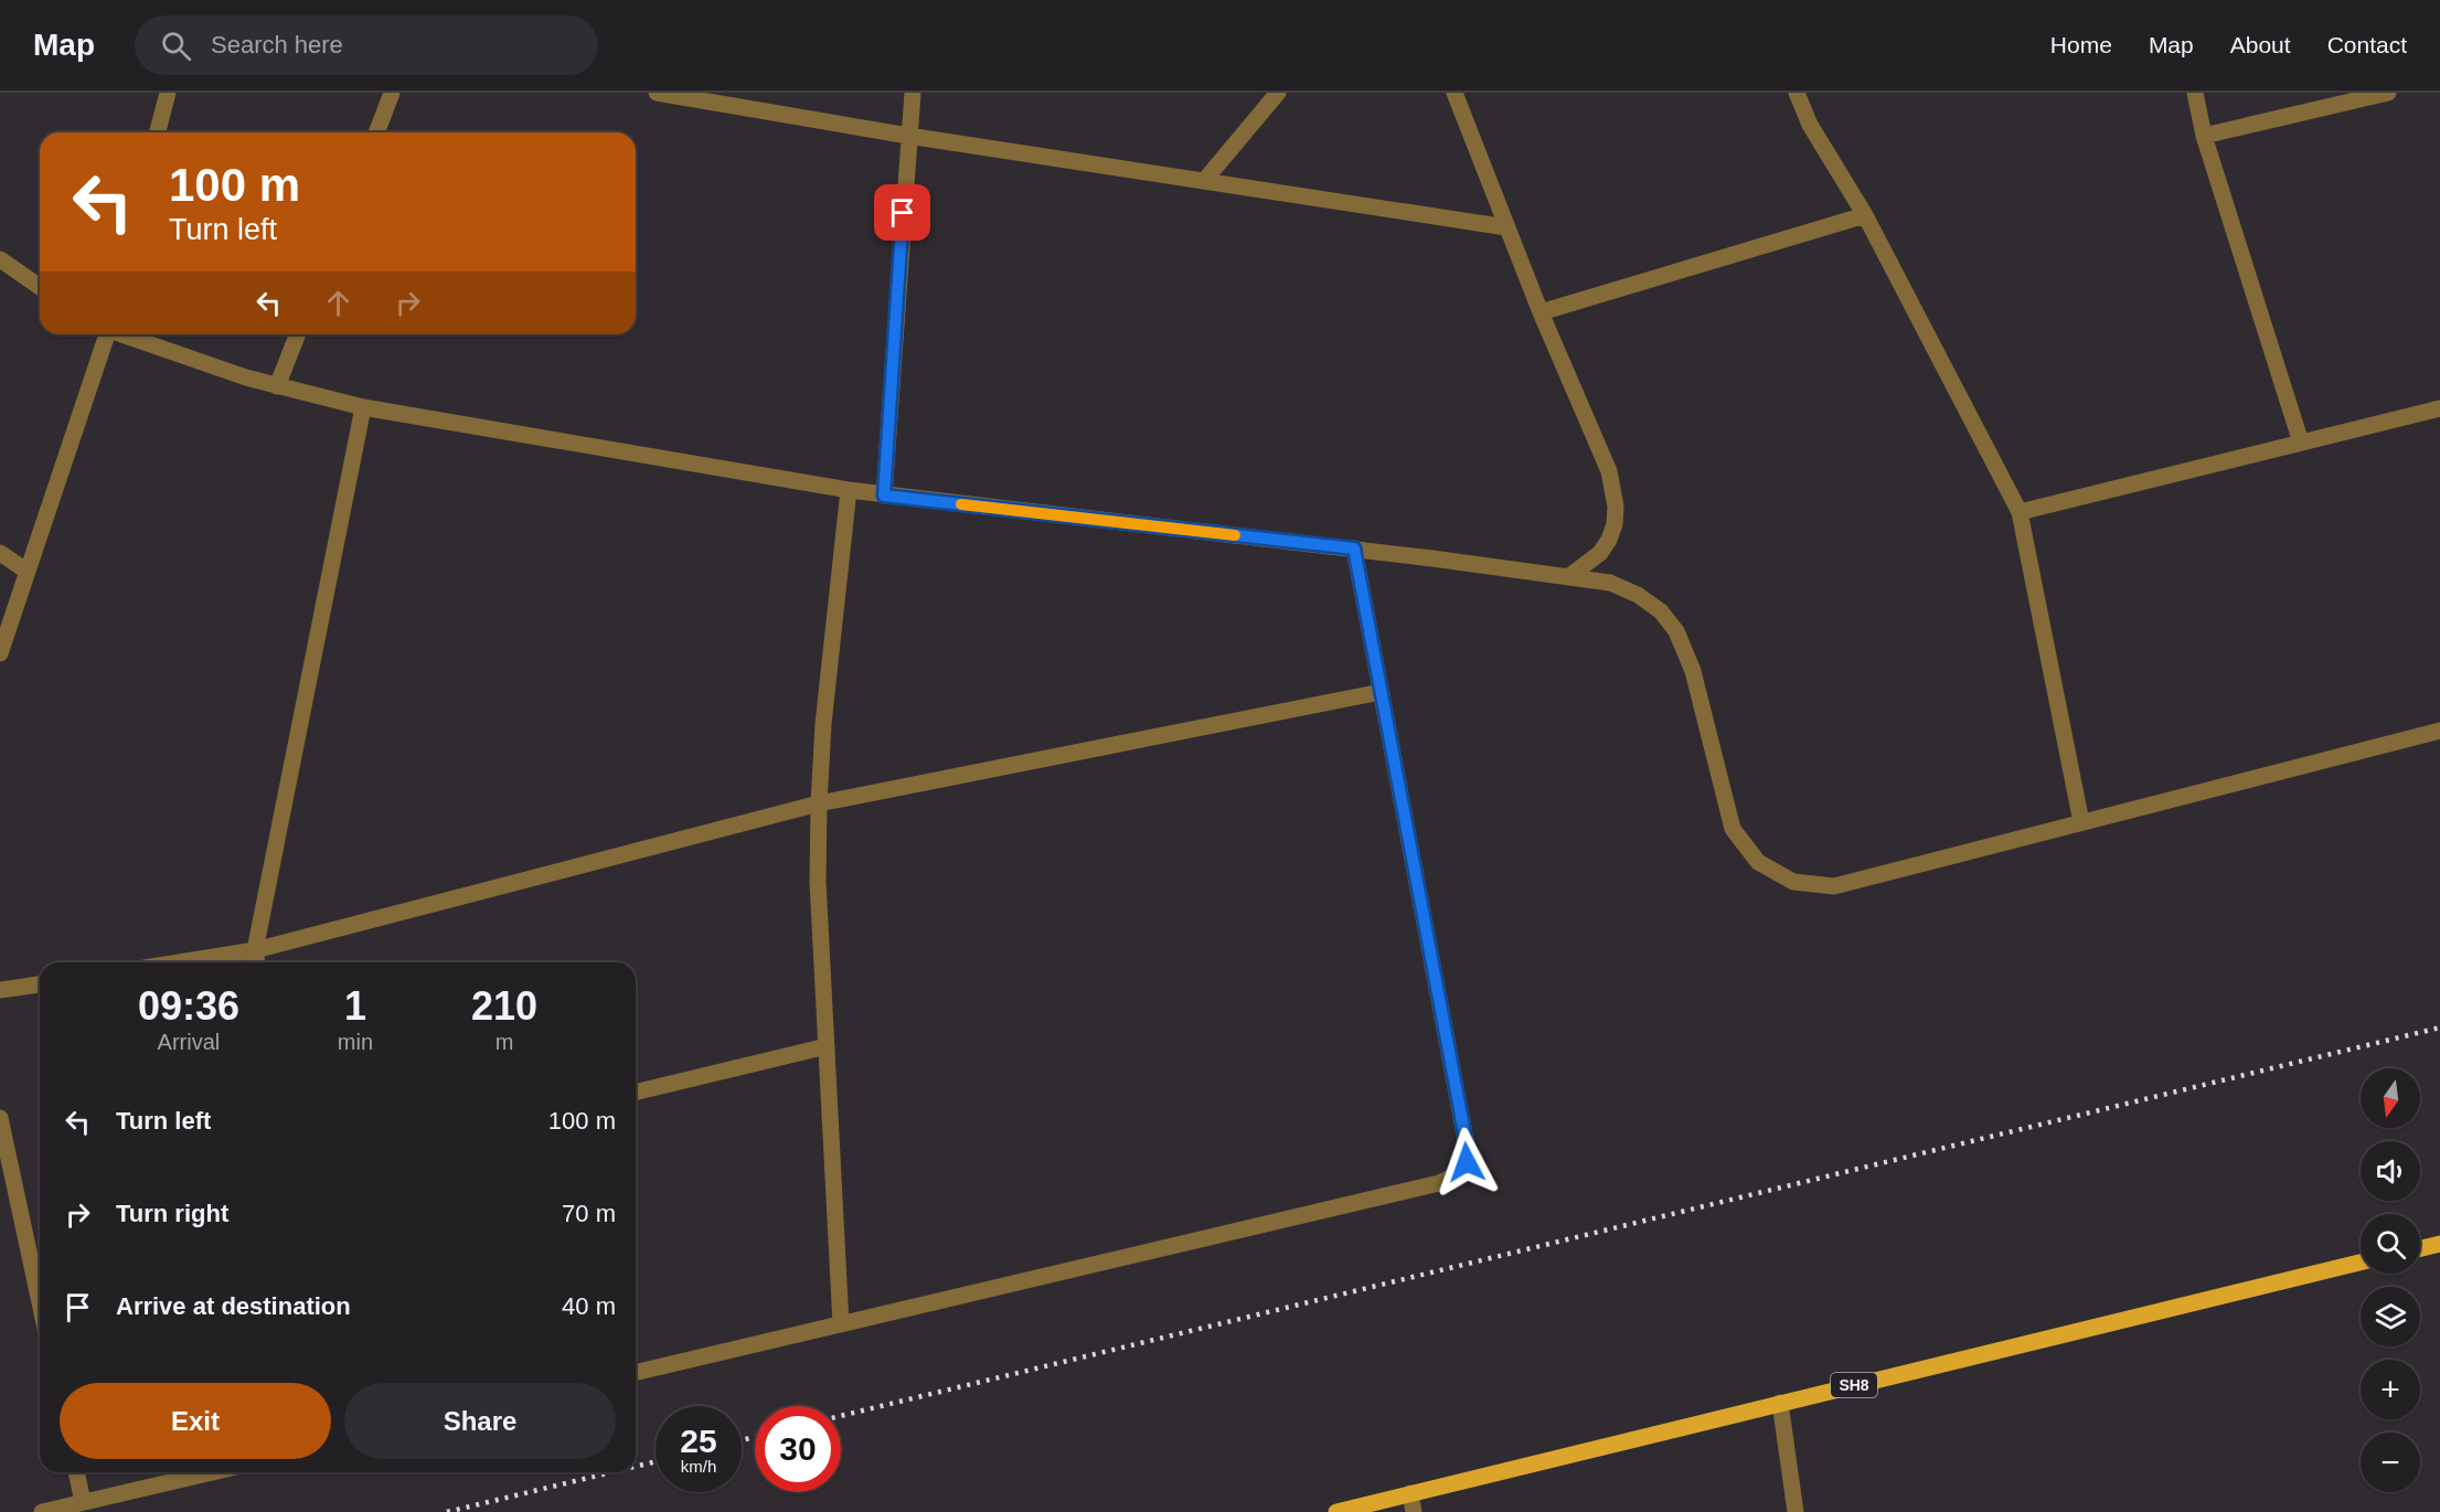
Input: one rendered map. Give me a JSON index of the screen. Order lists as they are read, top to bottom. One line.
{"streets":{"main road":["SH8"]},"north":"bottom","page":{"header":"Map","search":"Search here","nav":["Home","Map","About","Contact"],"turn":["100 m","Turn left"],"eta":["09:36","Arrival","1","min","210","m"],"map_buttons":["+","−"],"list":[{"name":"Turn left","value":"100 m"},{"name":"Turn right","value":"70 m"},{"name":"Arrive at destination","value":"40 m"}],"buttons":["Exit","Share"],"speed":"25 km/h","limit":"30"}}
